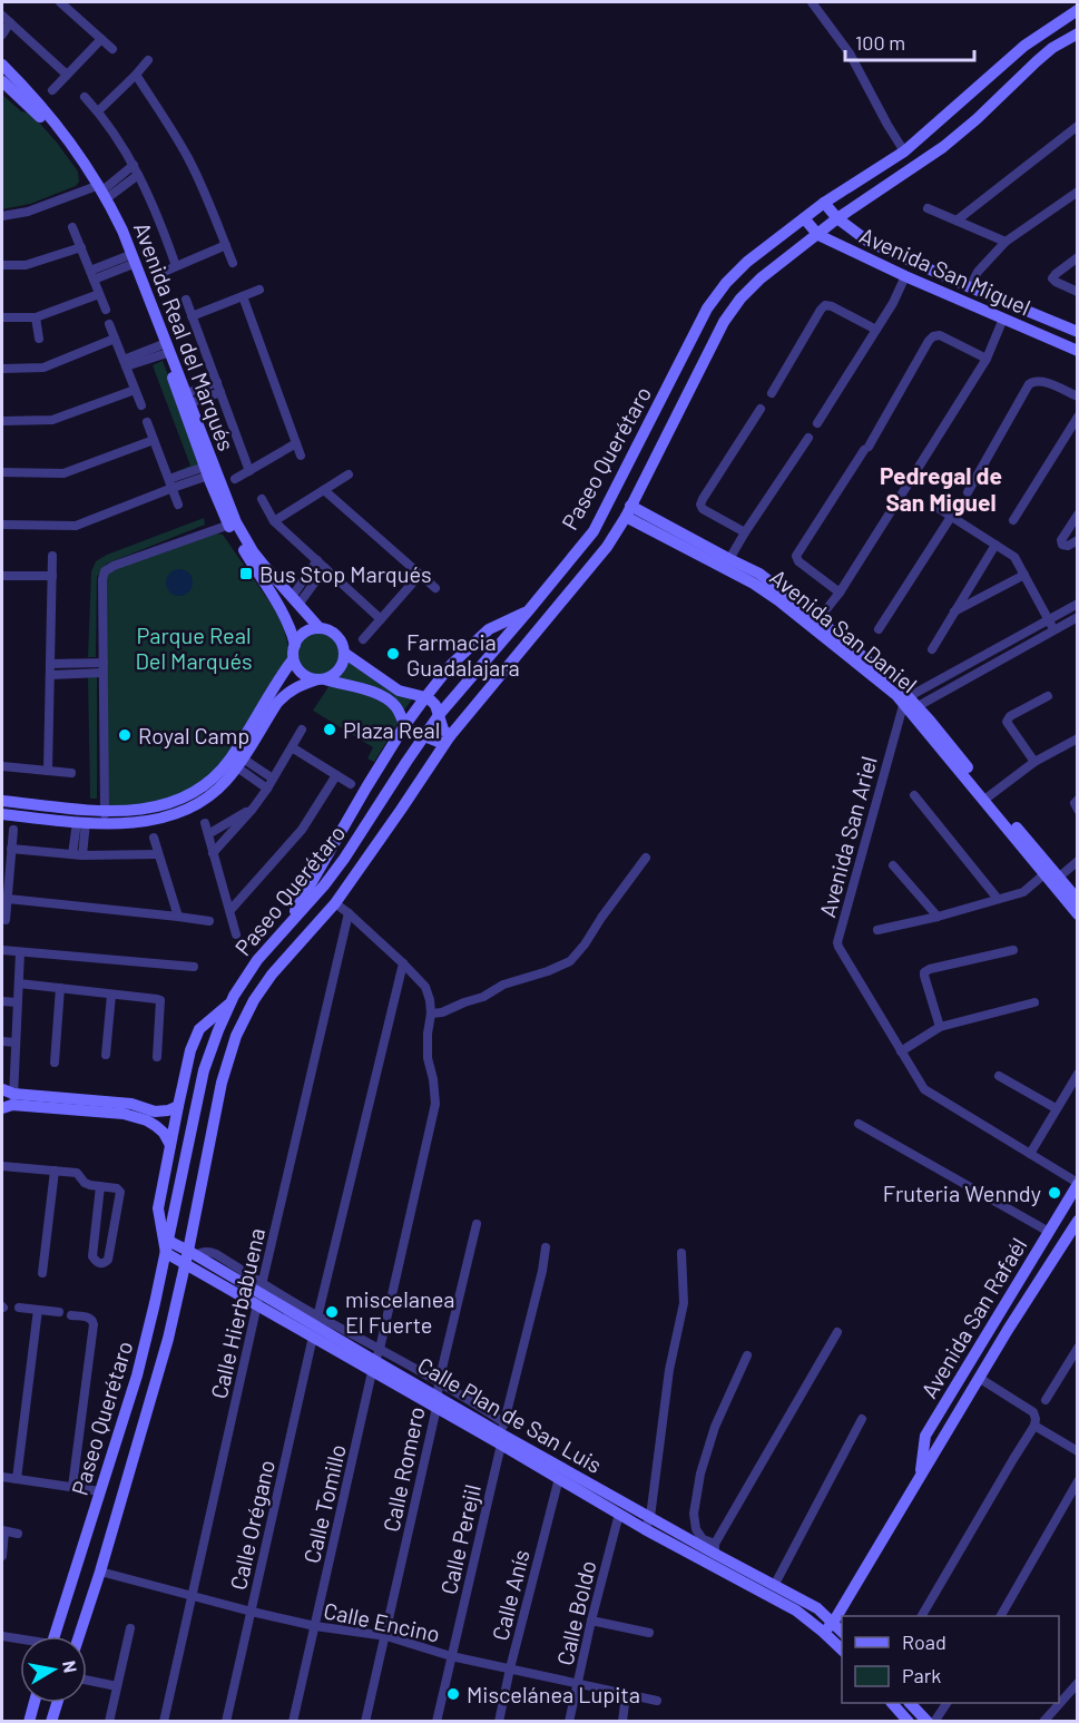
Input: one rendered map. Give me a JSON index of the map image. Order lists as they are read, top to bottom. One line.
{"streets":{"street":["Avenida San Miguel","Avenida Real del Marqués","Paseo Querétaro","Avenida San Daniel","Avenida San Ariel","Calle Hierbabuena","Avenida San Rafaél","Calle Plan de San Luis","Calle Romero","Calle Tomillo","Calle Orégano","Calle Perejil","Calle Anís","Calle Boldo","Calle Encino"]},"crossings":[["Avenida San Miguel","Paseo Querétaro"],["Paseo Querétaro","Avenida San Daniel"],["Paseo Querétaro","Calle Plan de San Luis"],["Paseo Querétaro","Calle Encino"],["Avenida San Daniel","Avenida San Ariel"],["Avenida San Ariel","Avenida San Rafaél"],["Calle Hierbabuena","Calle Plan de San Luis"],["Calle Hierbabuena","Calle Encino"],["Avenida San Rafaél","Calle Plan de San Luis"],["Calle Plan de San Luis","Calle Romero"],["Calle Plan de San Luis","Calle Tomillo"],["Calle Plan de San Luis","Calle Orégano"],["Calle Plan de San Luis","Calle Perejil"],["Calle Plan de San Luis","Calle Anís"],["Calle Plan de San Luis","Calle Boldo"],["Calle Romero","Calle Encino"],["Calle Tomillo","Calle Encino"],["Calle Orégano","Calle Encino"],["Calle Perejil","Calle Encino"],["Calle Anís","Calle Encino"],["Calle Boldo","Calle Encino"]],"districts":["Pedregal de San Miguel"],"parks":["Parque Real Del Marqués"],"places":{"transit":["Bus Stop Marqués"],"other":["Farmacia Guadalajara","Plaza Real","Royal Camp","Fruteria Wenndy","miscelanea El Fuerte","Miscelánea Lupita"]},"legend":["Road","Park"],"scale_bar":"100 m","north":"right"}
